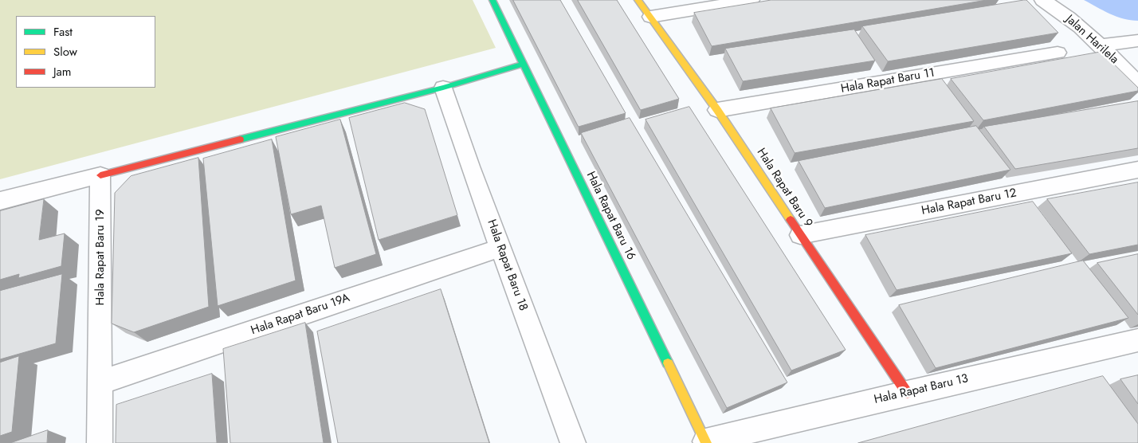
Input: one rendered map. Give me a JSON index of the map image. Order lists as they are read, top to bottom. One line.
{"streets":{"street":["Jalan Harilela","Hala Rapat Baru 11","Hala Rapat Baru 9","Hala Rapat Baru 12","Hala Rapat Baru 16","Hala Rapat Baru 19","Hala Rapat Baru 18","Hala Rapat Baru 19A","Hala Rapat Baru 13"]},"crossings":[["Hala Rapat Baru 11","Hala Rapat Baru 9"],["Hala Rapat Baru 9","Hala Rapat Baru 12"],["Hala Rapat Baru 9","Hala Rapat Baru 13"],["Hala Rapat Baru 16","Hala Rapat Baru 13"],["Hala Rapat Baru 19","Hala Rapat Baru 19A"],["Hala Rapat Baru 18","Hala Rapat Baru 19A"]],"legend":["Fast","Slow","Jam"]}
